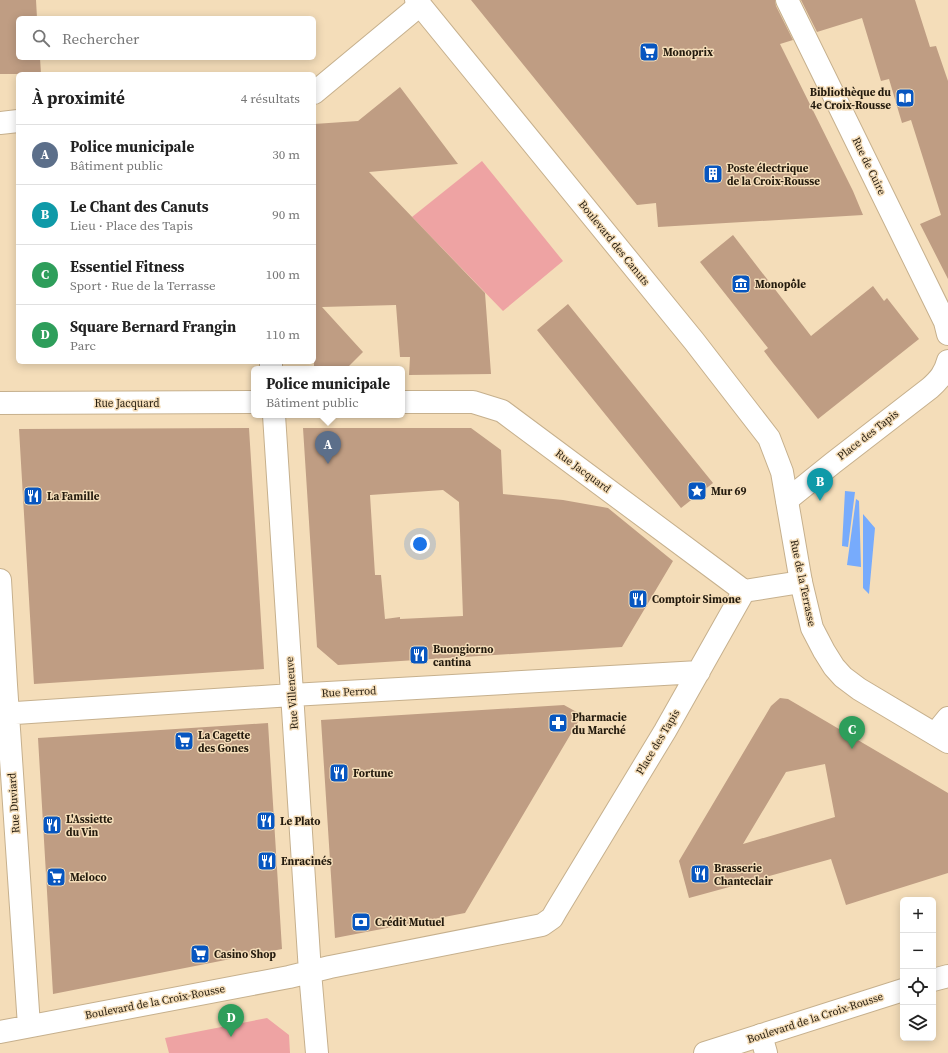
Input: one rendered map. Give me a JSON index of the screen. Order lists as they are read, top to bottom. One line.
{"streets":{"street":["Rue de Cuire","Boulevard des Canuts","Rue Jacquard","Place des Tapis","Rue de la Terrasse","Rue Perrod","Rue Villeneuve","Rue Duviard","Boulevard de la Croix-Rousse"]},"crossings":[["Boulevard des Canuts","Place des Tapis"],["Boulevard des Canuts","Rue de la Terrasse"],["Rue Jacquard","Place des Tapis"],["Place des Tapis","Rue de la Terrasse"],["Place des Tapis","Rue Perrod"],["Place des Tapis","Boulevard de la Croix-Rousse"],["Rue Perrod","Rue Villeneuve"],["Rue Perrod","Rue Duviard"],["Rue Villeneuve","Boulevard de la Croix-Rousse"],["Rue Duviard","Boulevard de la Croix-Rousse"]],"places":{"supermarket":["Monoprix","La Cagette des Gones","Meloco","Casino Shop"],"library":["Bibliothèque du 4e Croix-Rousse"],"building":["Poste électrique de la Croix-Rousse"],"museum":["Monopôle"],"place":["Mur 69"],"restaurant":["La Famille","Comptoir Simone","Buongiorno cantina","Fortune","Le Plato","L'Assiette du Vin","Enracinés","Brasserie Chanteclair"],"pharmacy":["Pharmacie du Marché"],"bank":["Crédit Mutuel"]},"page":{"search":"Rechercher","heading":["À proximité","4 résultats"],"list":[{"mark":"A","name":"Police municipale","note":"Bâtiment public","value":"30 m"},{"mark":"B","name":"Le Chant des Canuts","note":"Lieu · Place des Tapis","value":"90 m"},{"mark":"C","name":"Essentiel Fitness","note":"Sport · Rue de la Terrasse","value":"100 m"},{"mark":"D","name":"Square Bernard Frangin","note":"Parc","value":"110 m"}],"popup":["Police municipale","Bâtiment public"],"pins":["A","B","C","D"],"map_buttons":["+","−"]}}
